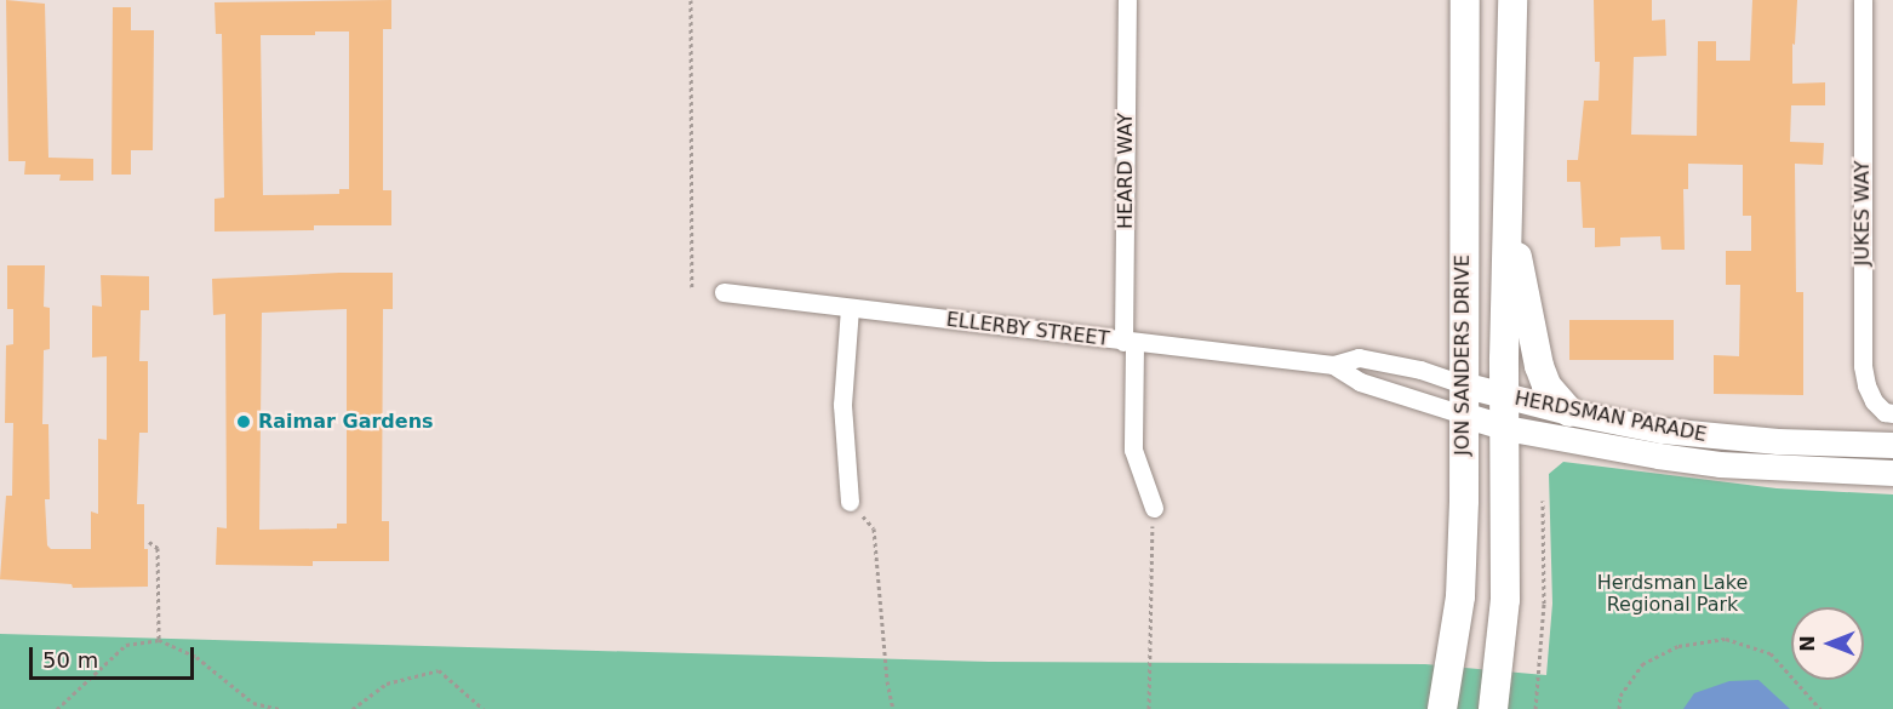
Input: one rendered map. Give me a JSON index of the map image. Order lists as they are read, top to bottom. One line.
{"streets":{"main road":["JON SANDERS DRIVE","HERDSMAN PARADE"],"street":["HEARD WAY","JUKES WAY","ELLERBY STREET"]},"crossings":[["HEARD WAY","ELLERBY STREET"],["ELLERBY STREET","JON SANDERS DRIVE"],["ELLERBY STREET","HERDSMAN PARADE"],["JON SANDERS DRIVE","HERDSMAN PARADE"]],"parks":["Herdsman Lake Regional Park"],"places":["Raimar Gardens"],"scale_bar":"50 m","north":"left"}
